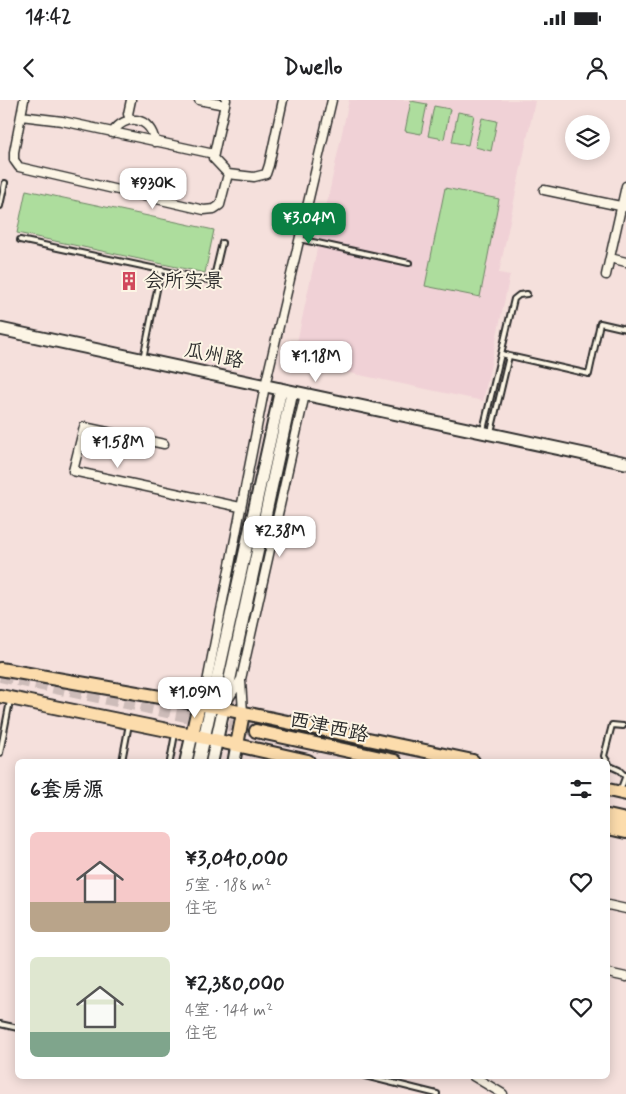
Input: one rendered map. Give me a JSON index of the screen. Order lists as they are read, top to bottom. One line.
{"streets":{"main road":["西津西路"],"street":["瓜州路"]},"places":{"building":["会所实景"]},"page":{"status":"14:42","header":"Dwello","price":["¥930K","¥3.04M","¥1.18M","¥1.58M","¥2.38M","¥1.09M"],"heading":"6套房源","list":[{"name":"¥3,040,000","note":"5室 · 188 m² · 住宅"},{"name":"¥2,380,000","note":"4室 · 144 m² · 住宅"}]}}
